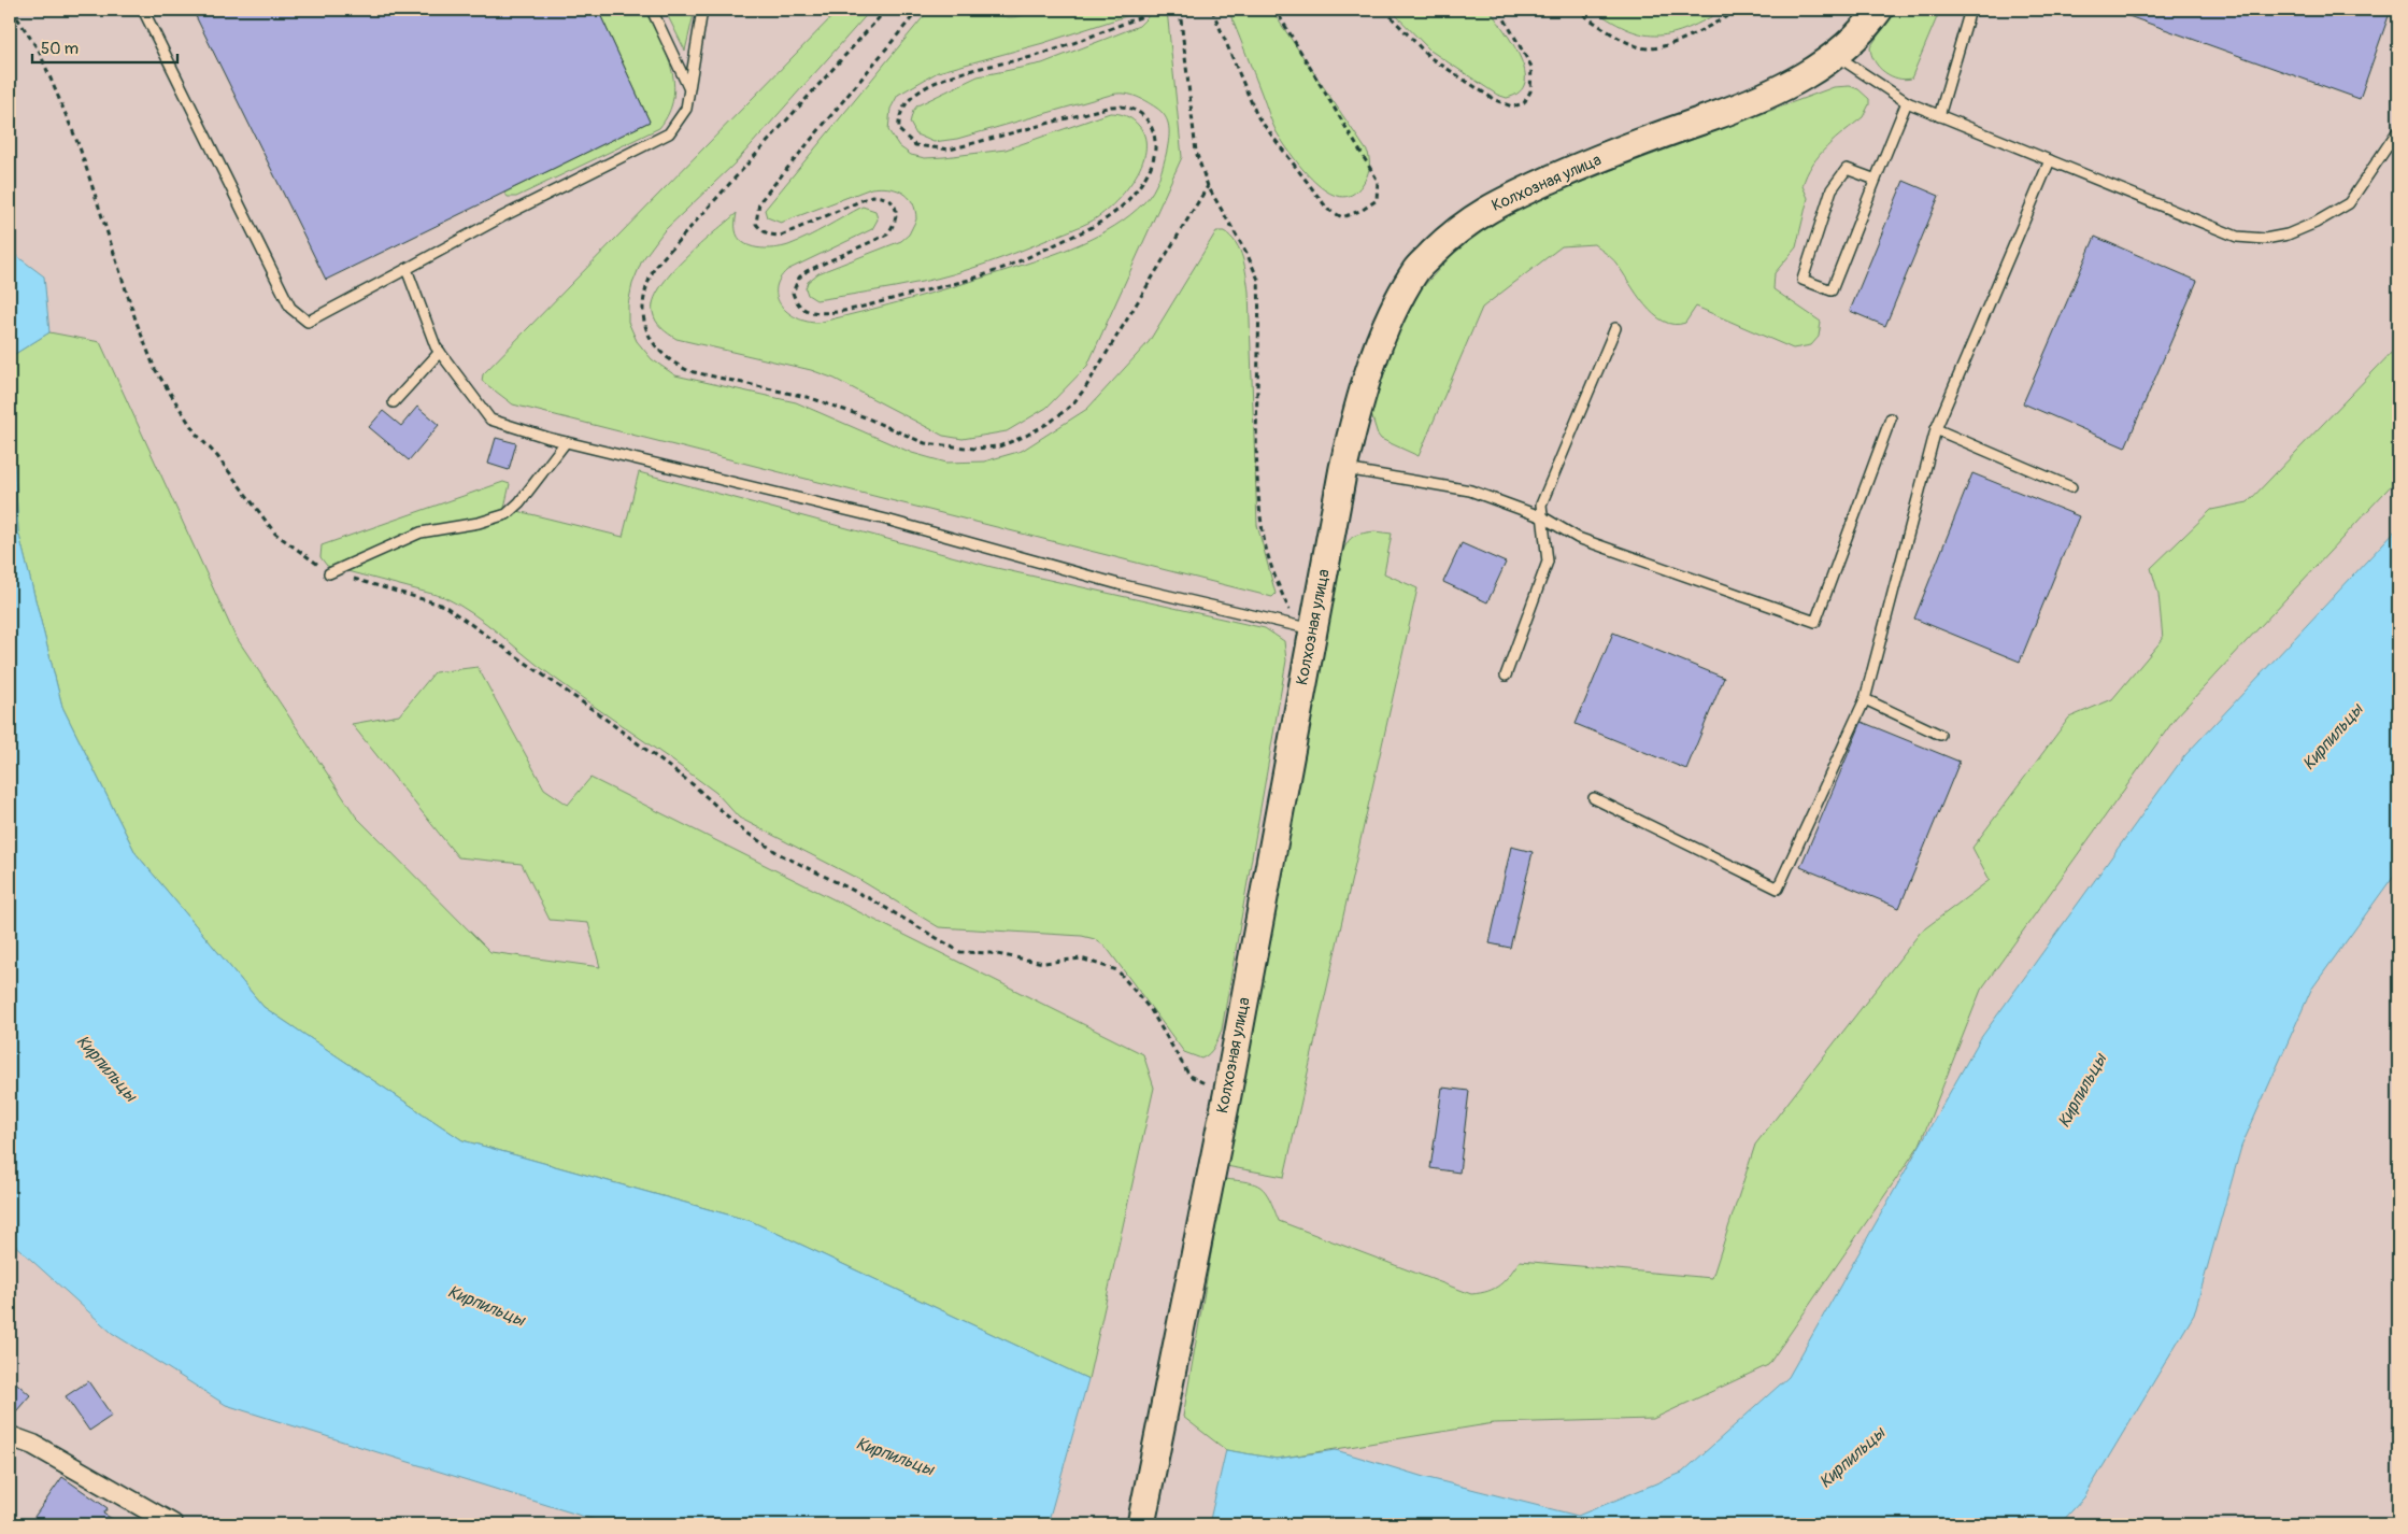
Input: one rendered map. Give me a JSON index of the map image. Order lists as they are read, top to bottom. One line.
{"streets":{"main road":["Колхозная улица"]},"water":["Кирпильцы"],"scale_bar":"50 m"}
